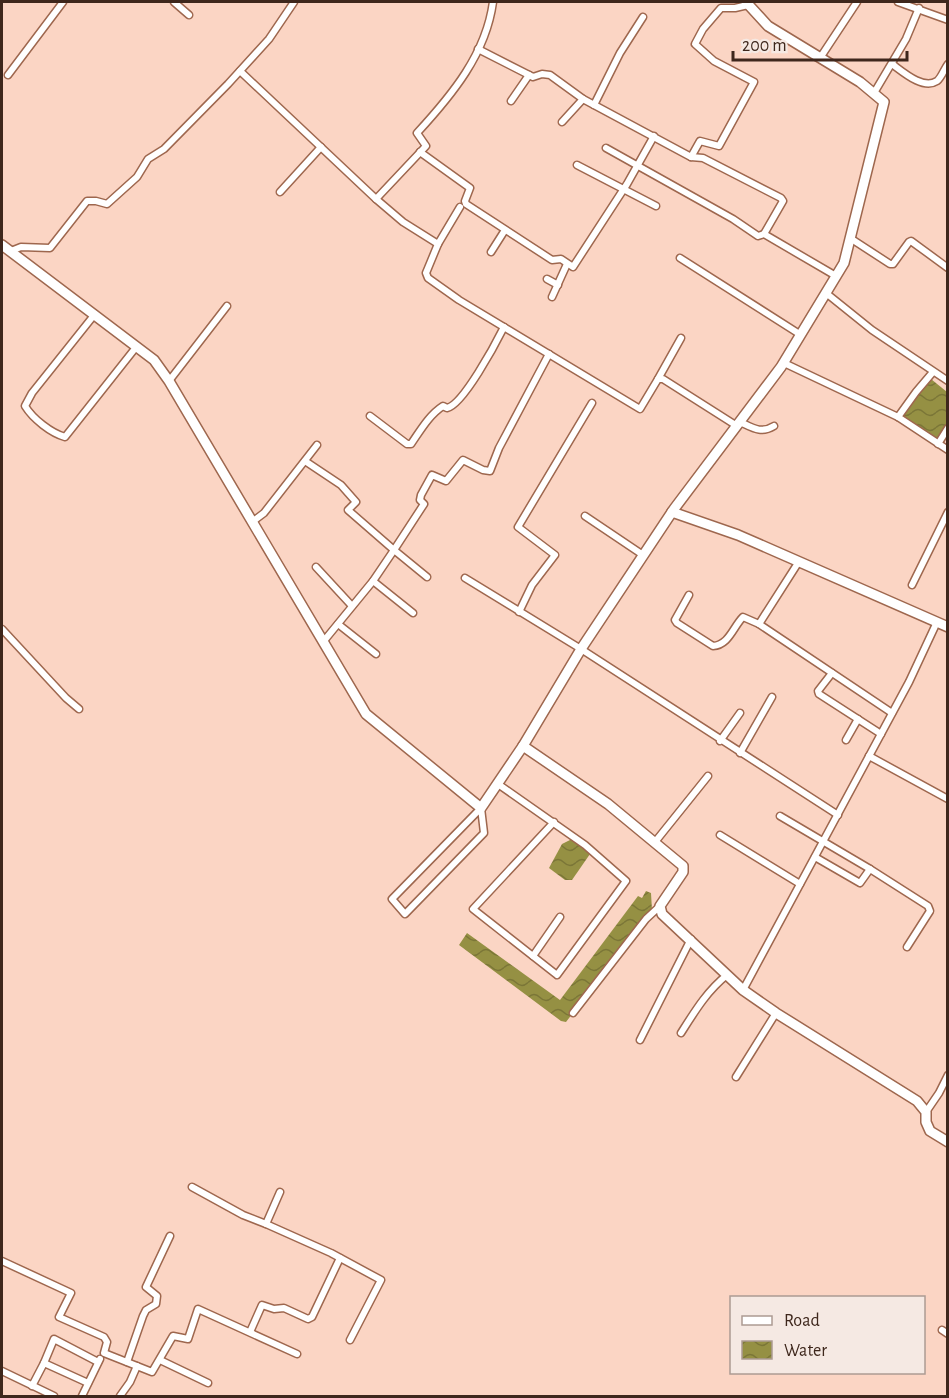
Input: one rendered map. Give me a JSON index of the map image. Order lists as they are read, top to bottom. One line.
{"legend":["Road","Water"],"scale_bar":"200 m"}
